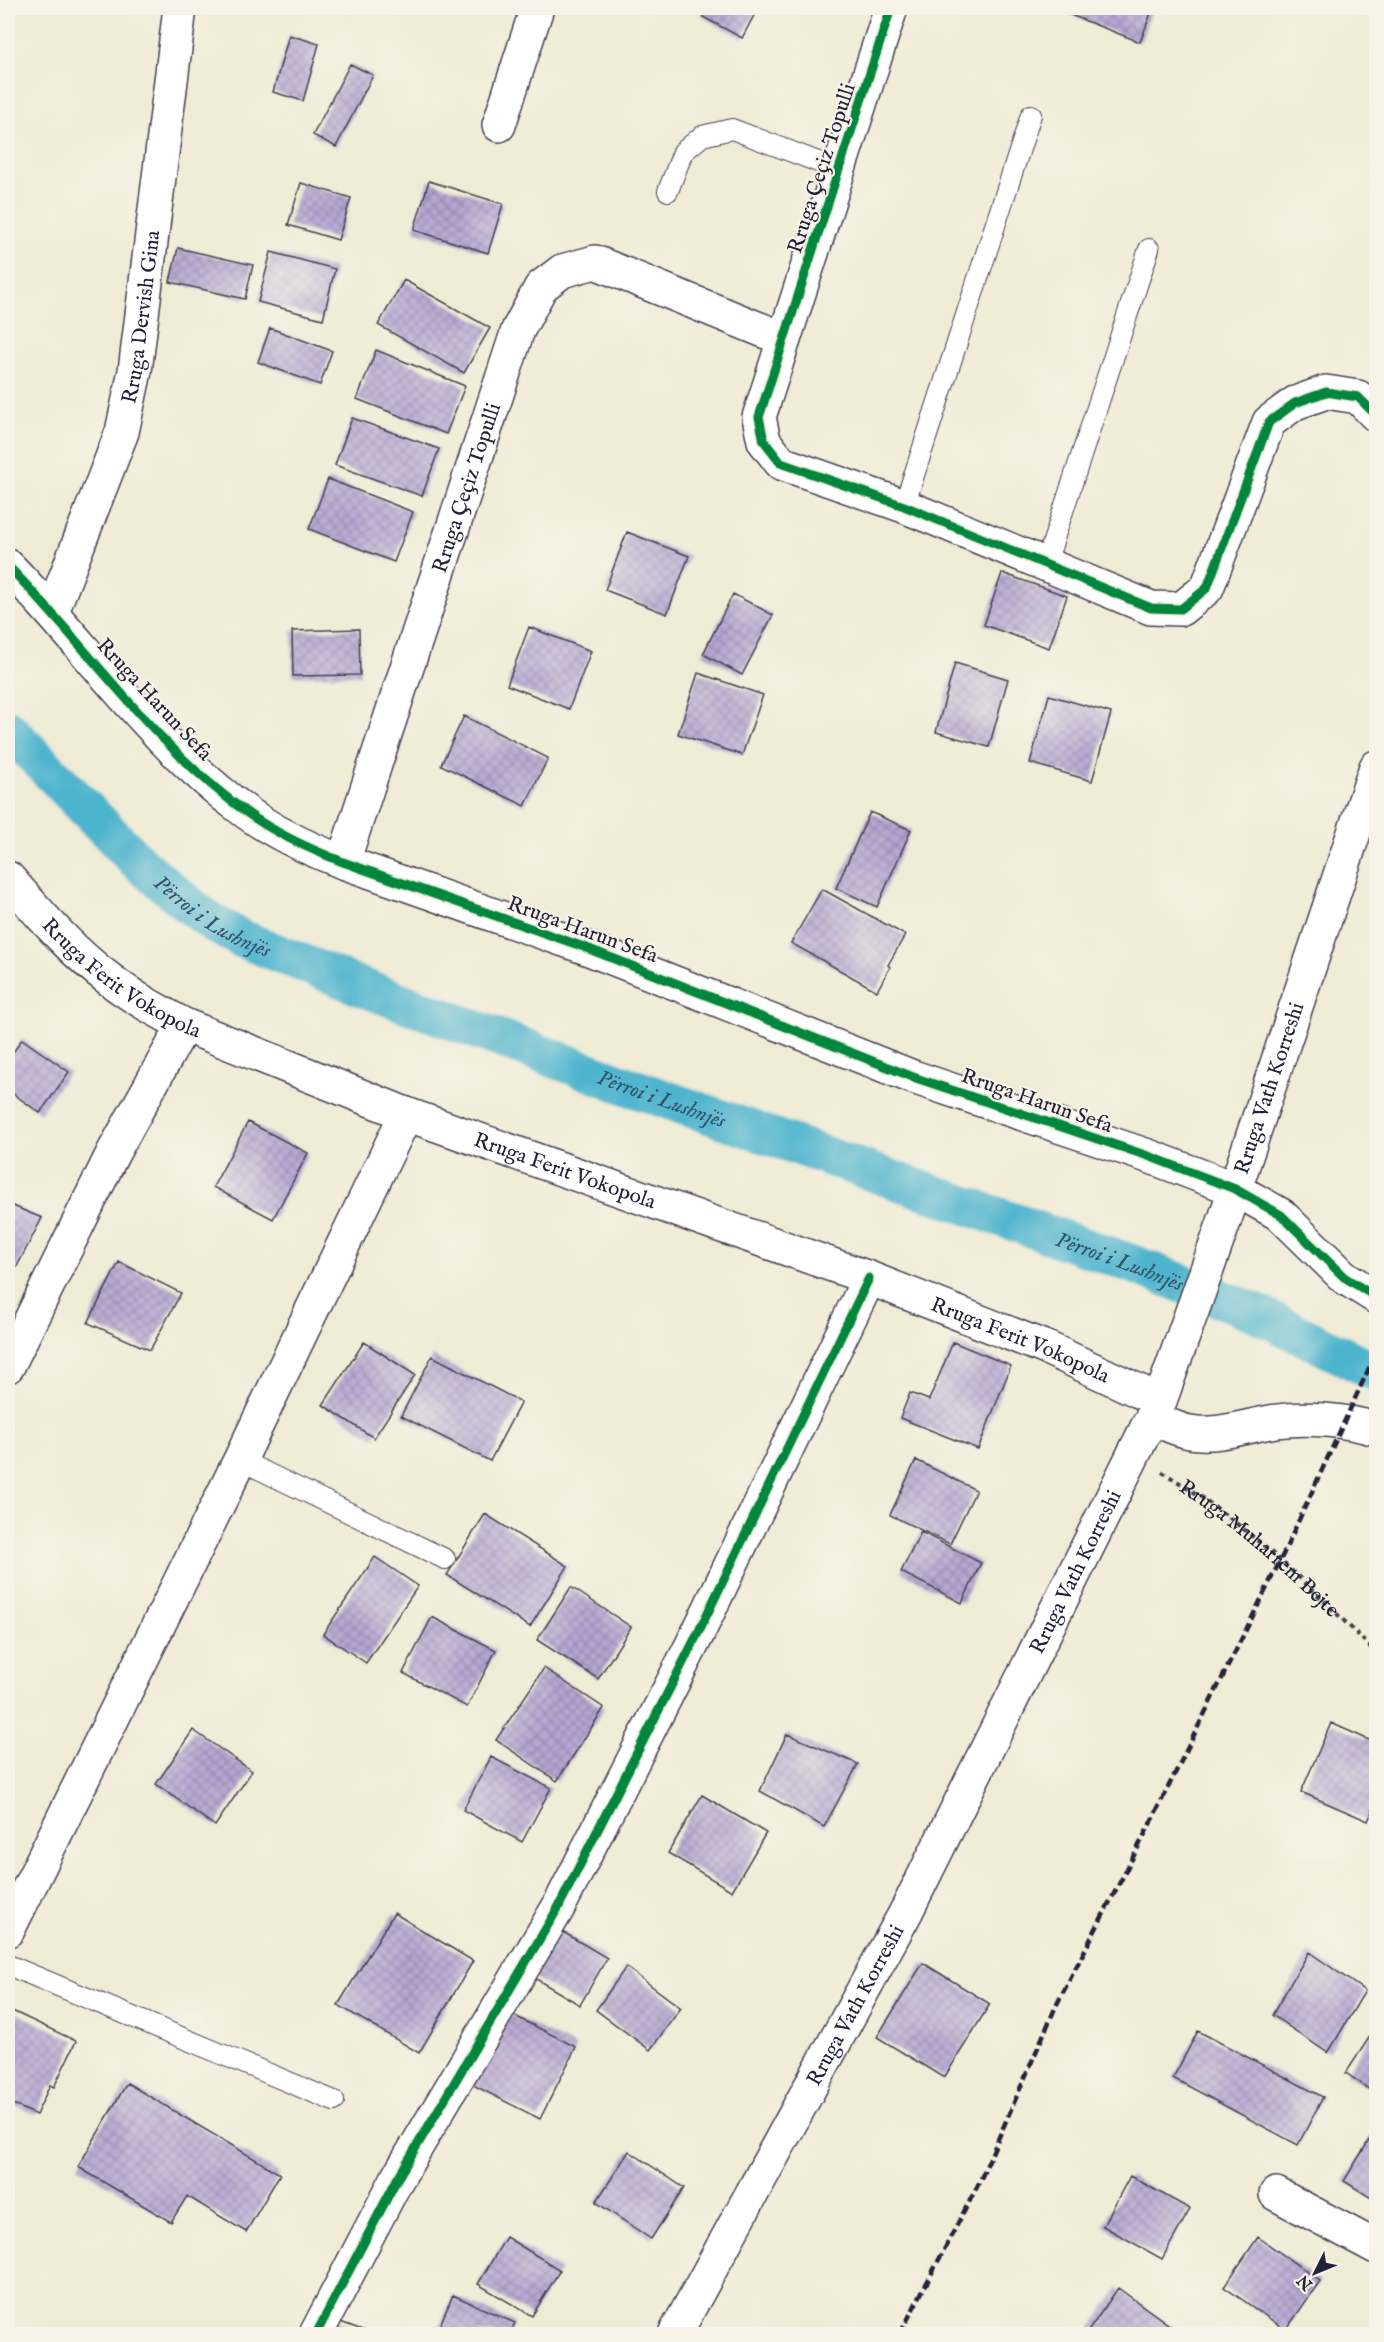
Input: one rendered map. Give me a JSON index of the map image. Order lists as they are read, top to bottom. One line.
{"streets":{"street":["Rruga Çeçiz Topulli","Rruga Dervish Gina","Rruga Harun Sefa","Rruga Ferit Vokopola","Rruga Vath Korreshi"],"path":["Rruga Muharrem Bejte"]},"crossings":[["Rruga Çeçiz Topulli","Rruga Harun Sefa"],["Rruga Dervish Gina","Rruga Harun Sefa"],["Rruga Harun Sefa","Rruga Vath Korreshi"],["Rruga Ferit Vokopola","Rruga Vath Korreshi"],["Rruga Vath Korreshi","Rruga Muharrem Bejte"]],"water":["Përroi i Lushnjës"],"north":"bottom left"}
